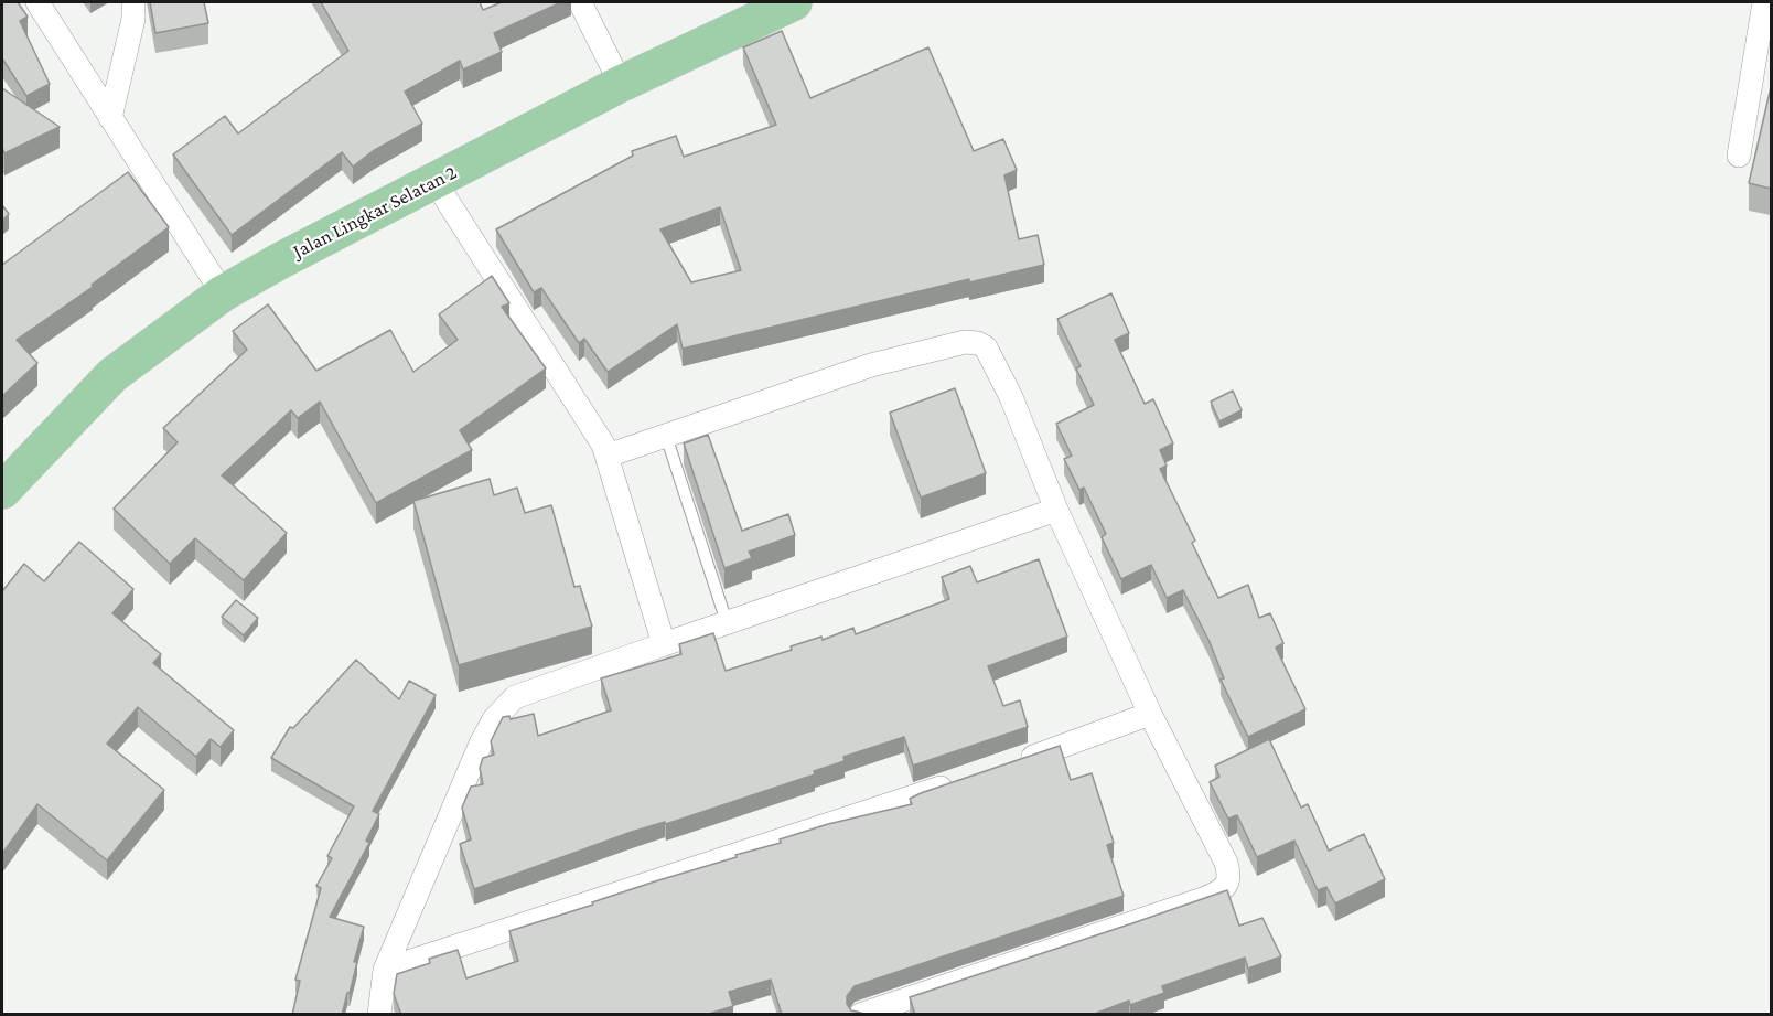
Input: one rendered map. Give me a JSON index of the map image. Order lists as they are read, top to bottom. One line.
{"streets":{"highway":["Jalan Lingkar Selatan 2"]}}
